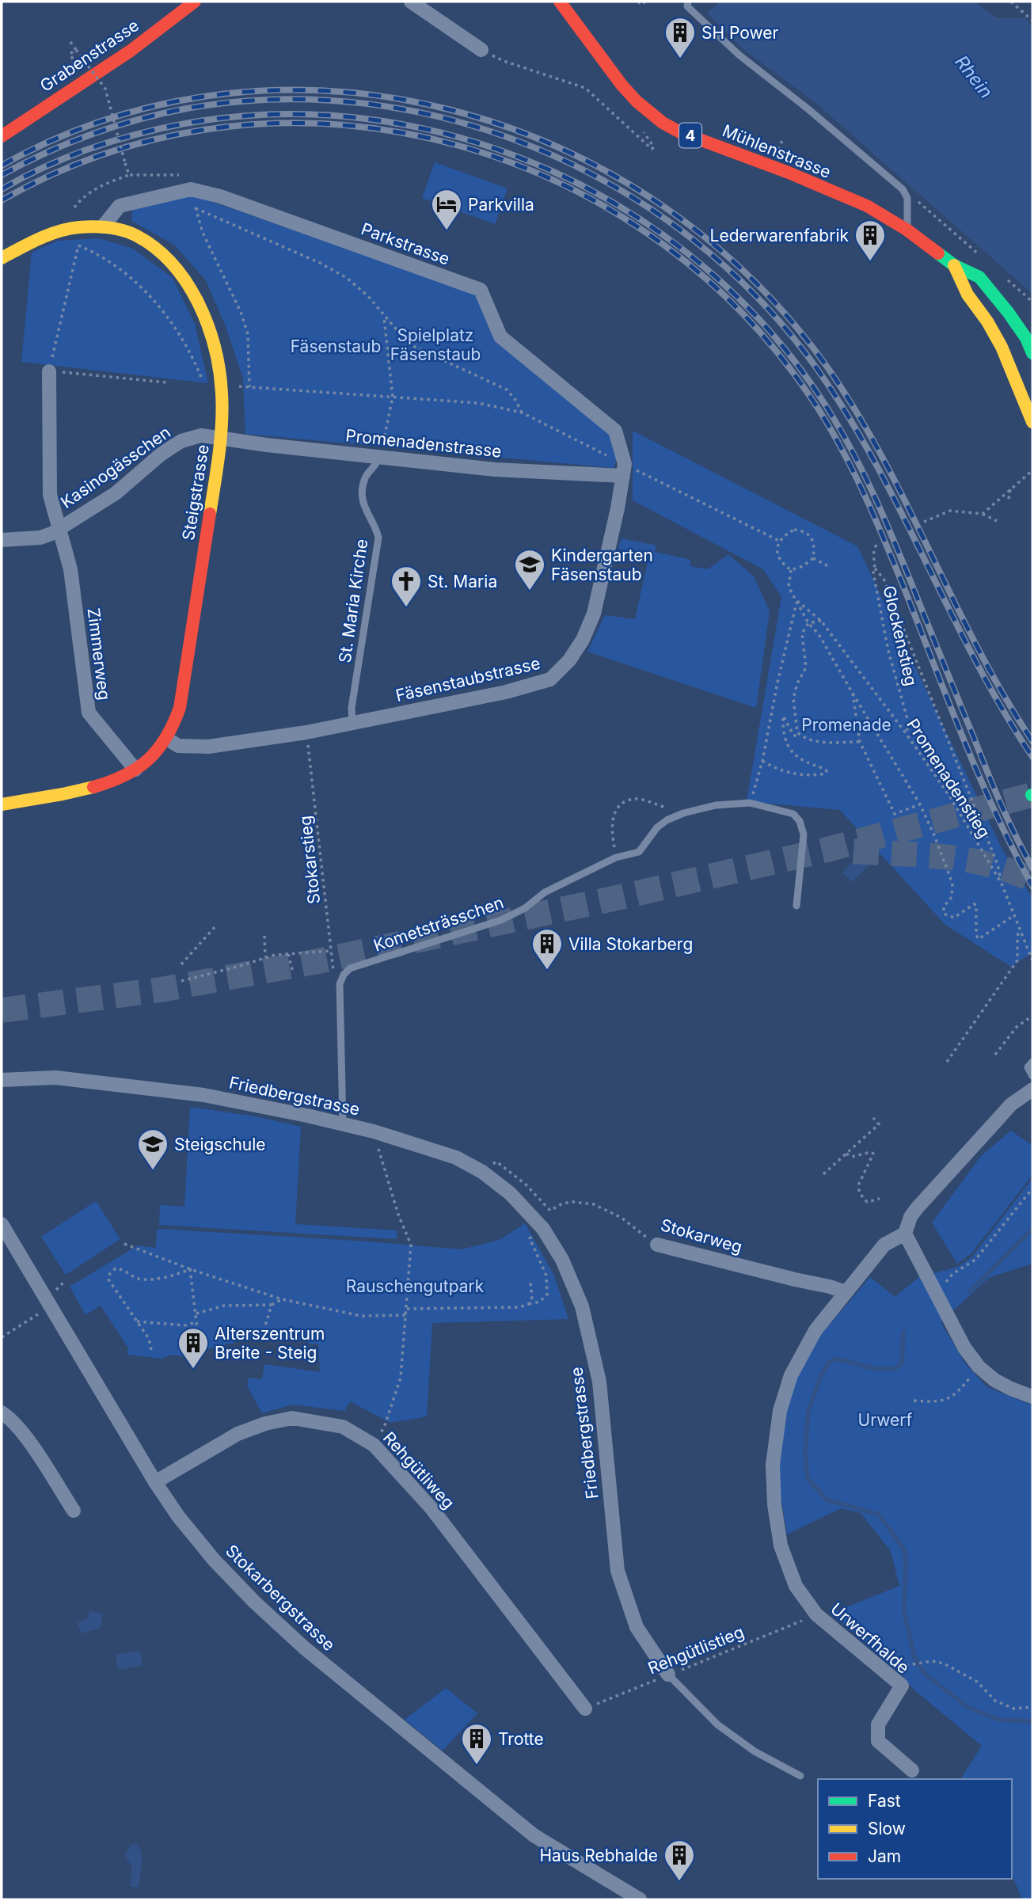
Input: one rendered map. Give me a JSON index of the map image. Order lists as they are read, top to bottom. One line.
{"streets":{"main road":["Grabenstrasse","4","Mühlenstrasse","Steigstrasse"],"street":["Parkstrasse","Promenadenstrasse","Kasinogässchen","Zimmerweg","Fäsenstaubstrasse","Friedbergstrasse","Stokarweg","Rehgütliweg","Stokarbergstrasse","Urwerfhalde"],"lane":["St. Maria Kirche","Kometsträsschen"],"path":["Glockenstieg","Promenadenstieg","Stokarstieg","Rehgütlistieg"]},"crossings":[["Parkstrasse","Promenadenstrasse"],["Parkstrasse","Steigstrasse"],["Parkstrasse","Fäsenstaubstrasse"],["Promenadenstrasse","Kasinogässchen"],["Promenadenstrasse","Steigstrasse"],["Promenadenstrasse","St. Maria Kirche"],["Promenadenstrasse","Fäsenstaubstrasse"],["Kasinogässchen","Steigstrasse"],["Kasinogässchen","Zimmerweg"],["Steigstrasse","Zimmerweg"],["Steigstrasse","Fäsenstaubstrasse"],["St. Maria Kirche","Fäsenstaubstrasse"],["Glockenstieg","Promenadenstieg"],["Fäsenstaubstrasse","Stokarstieg"],["Stokarstieg","Kometsträsschen"],["Friedbergstrasse","Rehgütlistieg"],["Stokarweg","Urwerfhalde"],["Rehgütliweg","Stokarbergstrasse"],["Rehgütliweg","Rehgütlistieg"],["Urwerfhalde","Rehgütlistieg"]],"water":["Rhein"],"parks":["Spielplatz Fäsenstaub","Fäsenstaub","Promenade","Rauschengutpark","Urwerf"],"places":{"building":["SH Power","Lederwarenfabrik","Villa Stokarberg","Alterszentrum Breite - Steig","Trotte","Haus Rebhalde"],"hotel":["Parkvilla"],"school or university":["Kindergarten Fäsenstaub","Steigschule"],"church":["St. Maria"]},"legend":["Fast","Slow","Jam"]}
